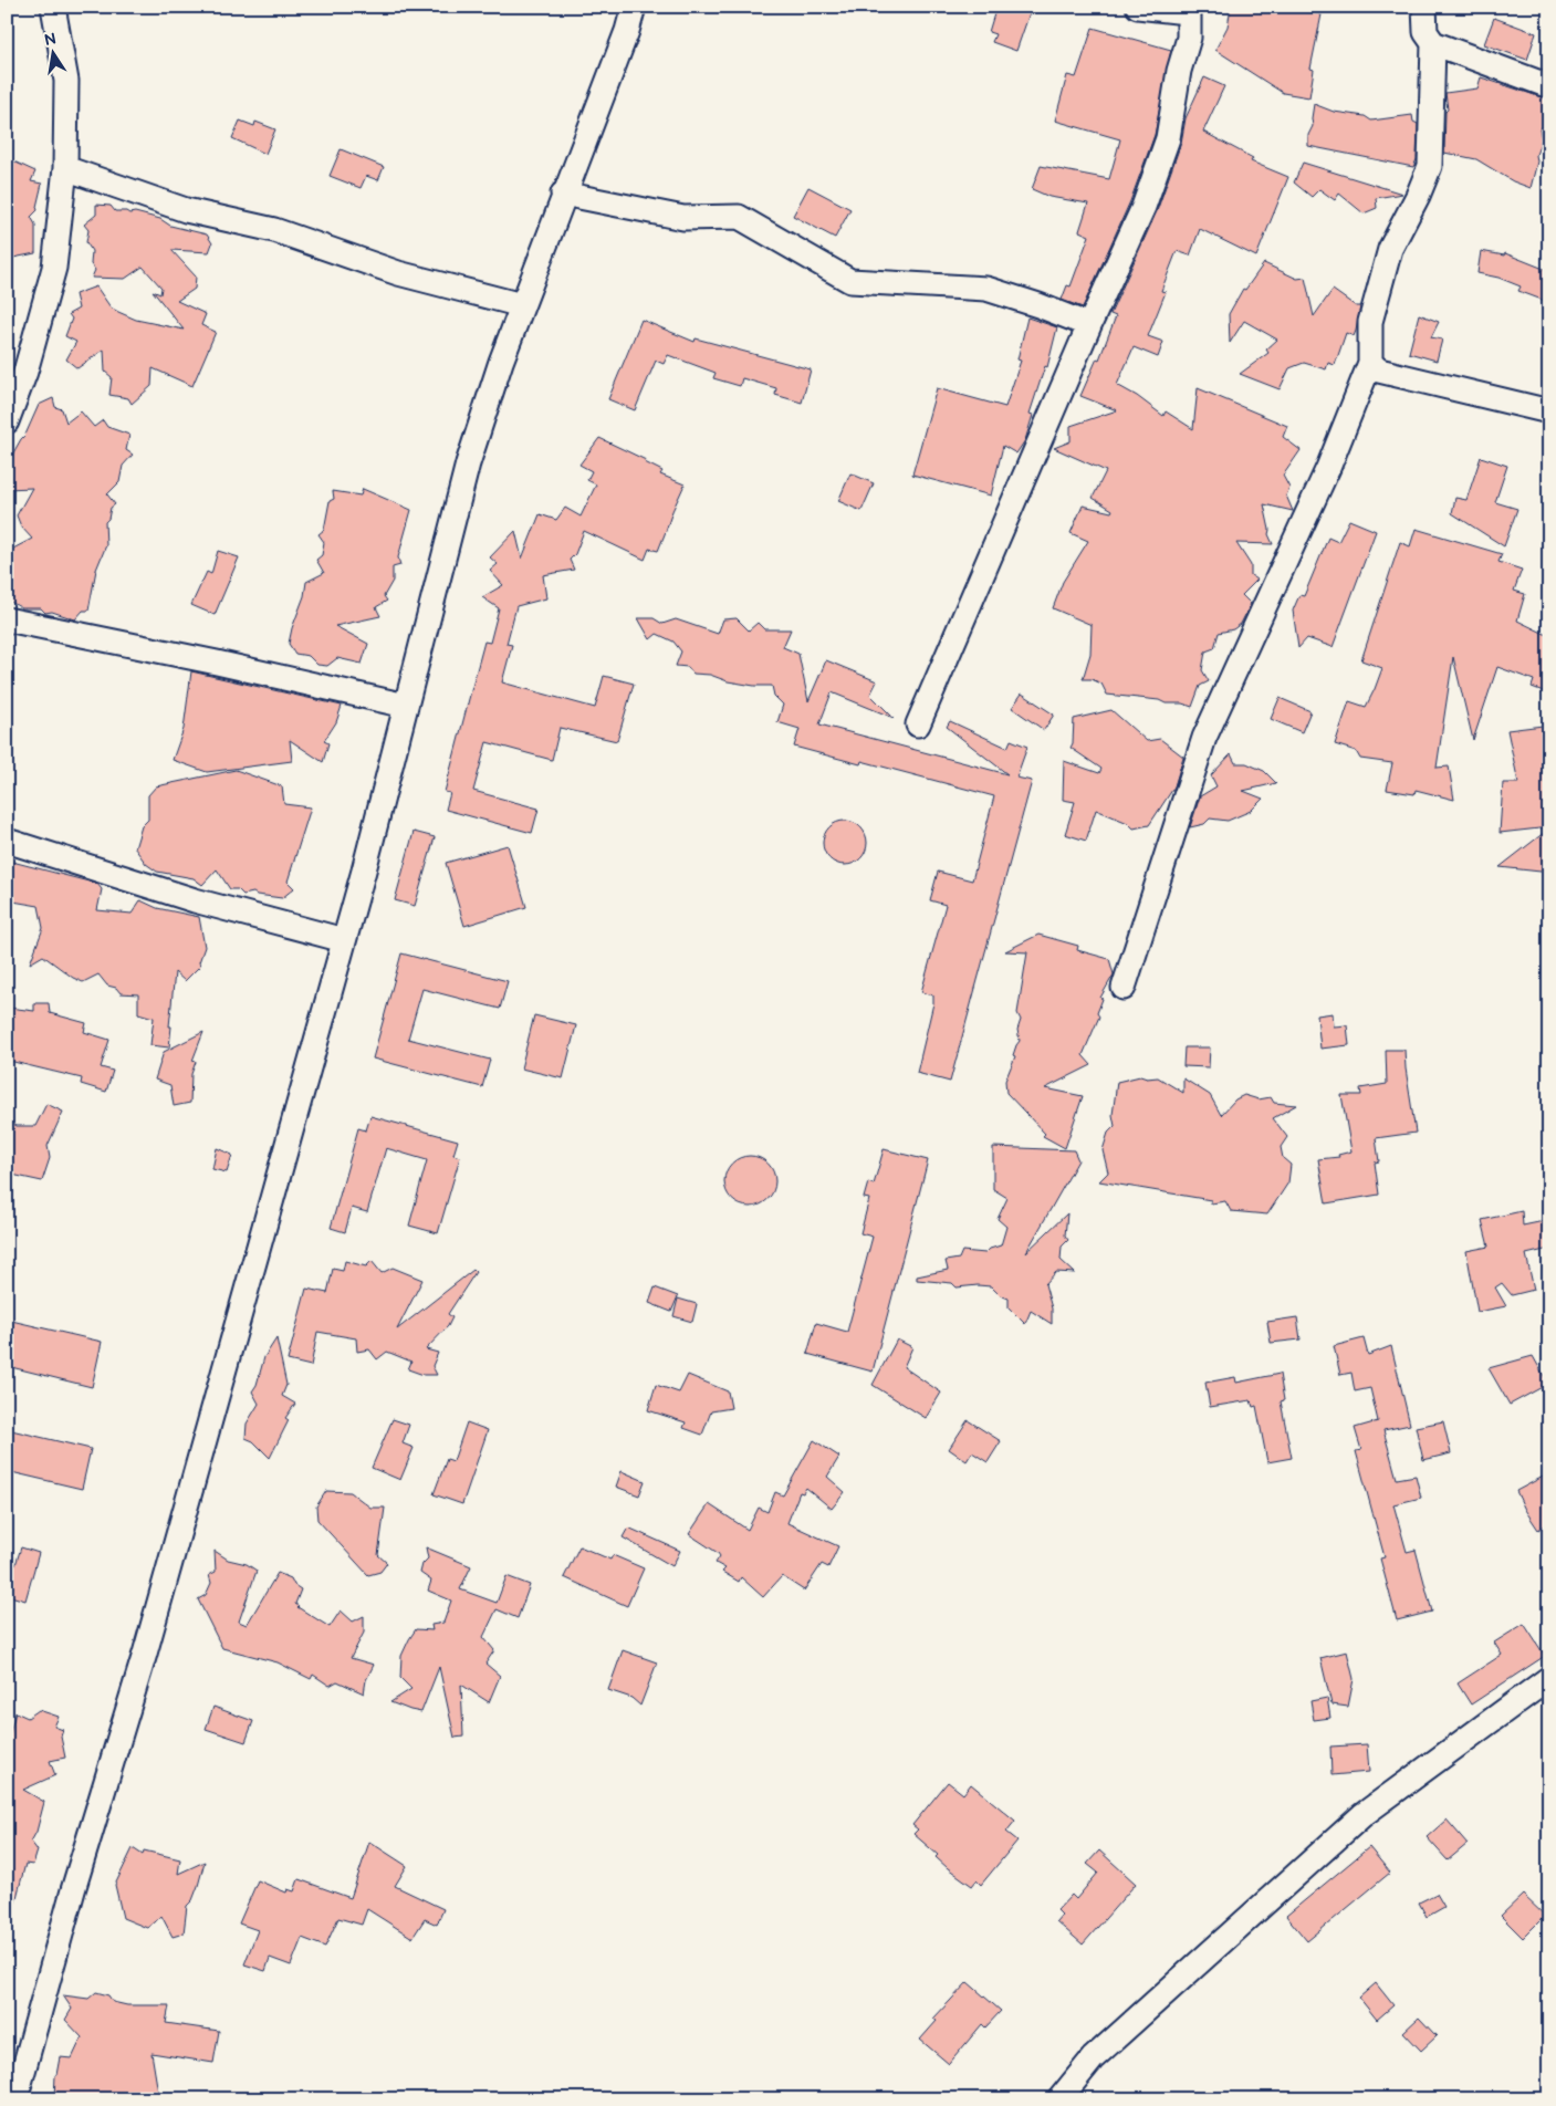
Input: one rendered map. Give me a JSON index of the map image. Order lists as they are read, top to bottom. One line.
{"north":"top"}
